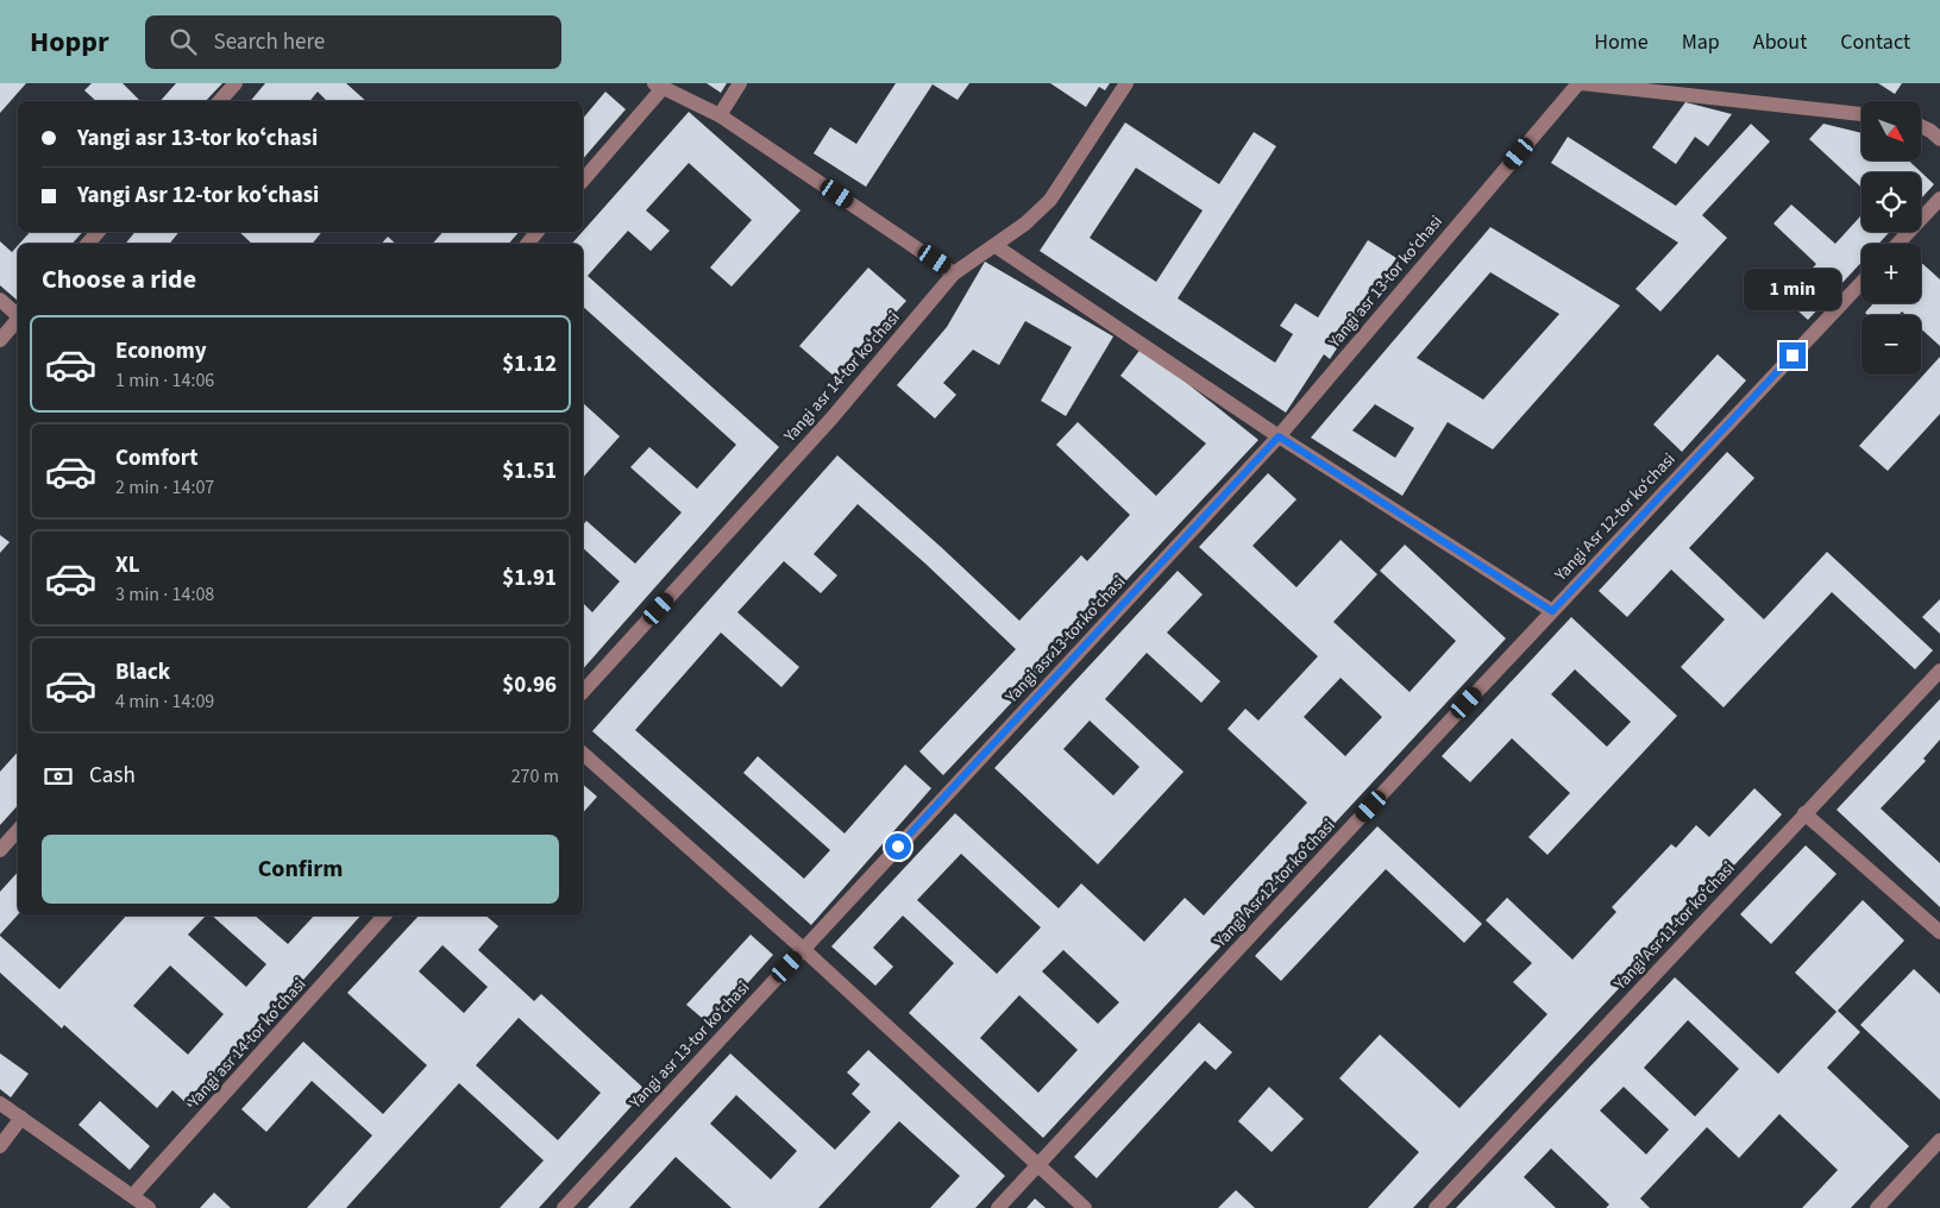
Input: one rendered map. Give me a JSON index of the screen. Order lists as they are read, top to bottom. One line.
{"streets":{"street":["Yangi asr 13-tor koʻchasi","Yangi asr 14-tor koʻchasi","Yangi Asr 12-tor koʻchasi","Yangi Asr 11-tor koʻchasi"]},"north":"bottom right","page":{"header":"Hoppr","search":"Search here","nav":["Home","Map","About","Contact"],"map_buttons":["+","−"],"banner":["Yangi asr 13-tor koʻchasi","Yangi Asr 12-tor koʻchasi"],"heading":"Choose a ride","bubble":"1 min","list":[{"name":"Economy","note":"1 min · 14:06","value":"$1.12"},{"name":"Comfort","note":"2 min · 14:07","value":"$1.51"},{"name":"XL","note":"3 min · 14:08","value":"$1.91"},{"name":"Black","note":"4 min · 14:09","value":"$0.96"}],"pay":["Cash","270 m"],"buttons":"Confirm"}}
